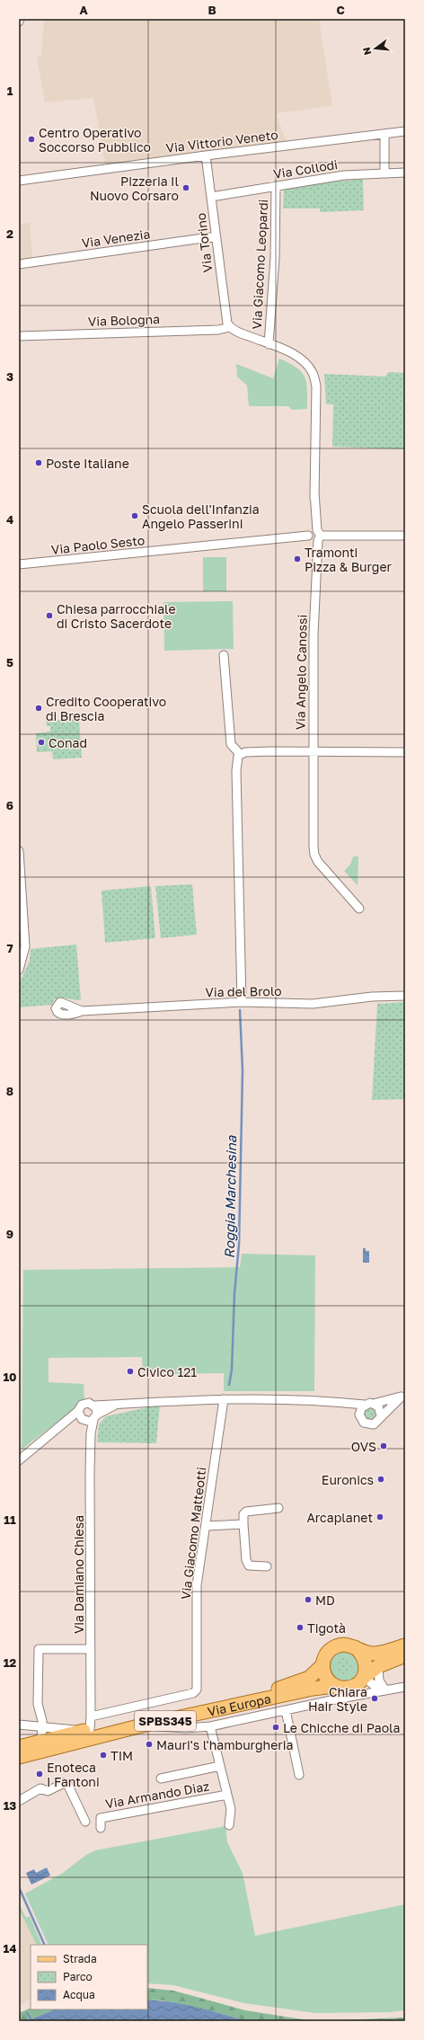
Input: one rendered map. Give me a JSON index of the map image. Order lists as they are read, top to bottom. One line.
{"streets":{"main road":["Via Europa","SPBS345"],"street":["Via Vittorio Veneto","Via Collodi","Via Venezia","Via Torino","Via Giacomo Leopardi","Via Bologna","Via Paolo Sesto","Via Angelo Canossi","Via del Brolo","Via Giacomo Matteotti","Via Damiano Chiesa","Via Armando Diaz"]},"crossings":[["Via Vittorio Veneto","Via Torino"],["Via Collodi","Via Torino"],["Via Collodi","Via Giacomo Leopardi"],["Via Venezia","Via Torino"],["Via Torino","Via Bologna"],["Via Torino","Via Angelo Canossi"],["Via Giacomo Leopardi","Via Angelo Canossi"],["Via Bologna","Via Angelo Canossi"],["Via Paolo Sesto","Via Angelo Canossi"],["Via Giacomo Matteotti","Via Europa"],["Via Damiano Chiesa","Via Europa"]],"water":["Roggia Marchesina"],"places":["Centro Operativo Soccorso Pubblico","Pizzeria Il Nuovo Corsaro","Poste Italiane","Scuola dell'Infanzia Angelo Passerini","Tramonti Pizza & Burger","Chiesa parrocchiale di Cristo Sacerdote","Credito Cooperativo di Brescia","Conad","Civico 121","OVS","Euronics","Arcaplanet","MD","Tigotà","Chiara Hair Style","Le Chicche di Paola","Mauri's l'hamburgheria","TIM","Enoteca I Fantoni"],"legend":["Strada","Parco","Acqua"],"north":"left","grid":{"columns":["A","B","C"],"rows":["1","2","3","4","5","6","7","8","9","10","11","12","13","14"]}}
